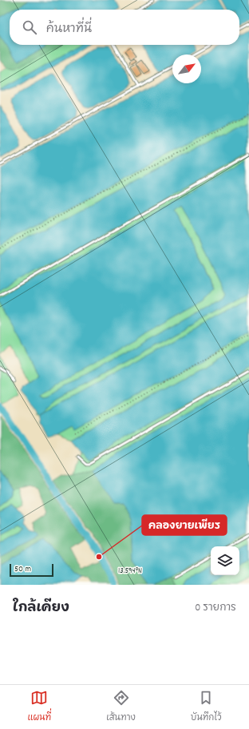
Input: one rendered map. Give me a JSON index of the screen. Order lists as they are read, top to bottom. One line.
{"places":["คลองยายเพียร"],"scale_bar":"50 m","north":"top right","page":{"search":"ค้นหาที่นี่","scale":"50 m","heading":["ใกล้เคียง","0 รายการ"],"nav":["แผนที่","เส้นทาง","บันทึกไว้"]},"coordinates":["13.594°N"]}
